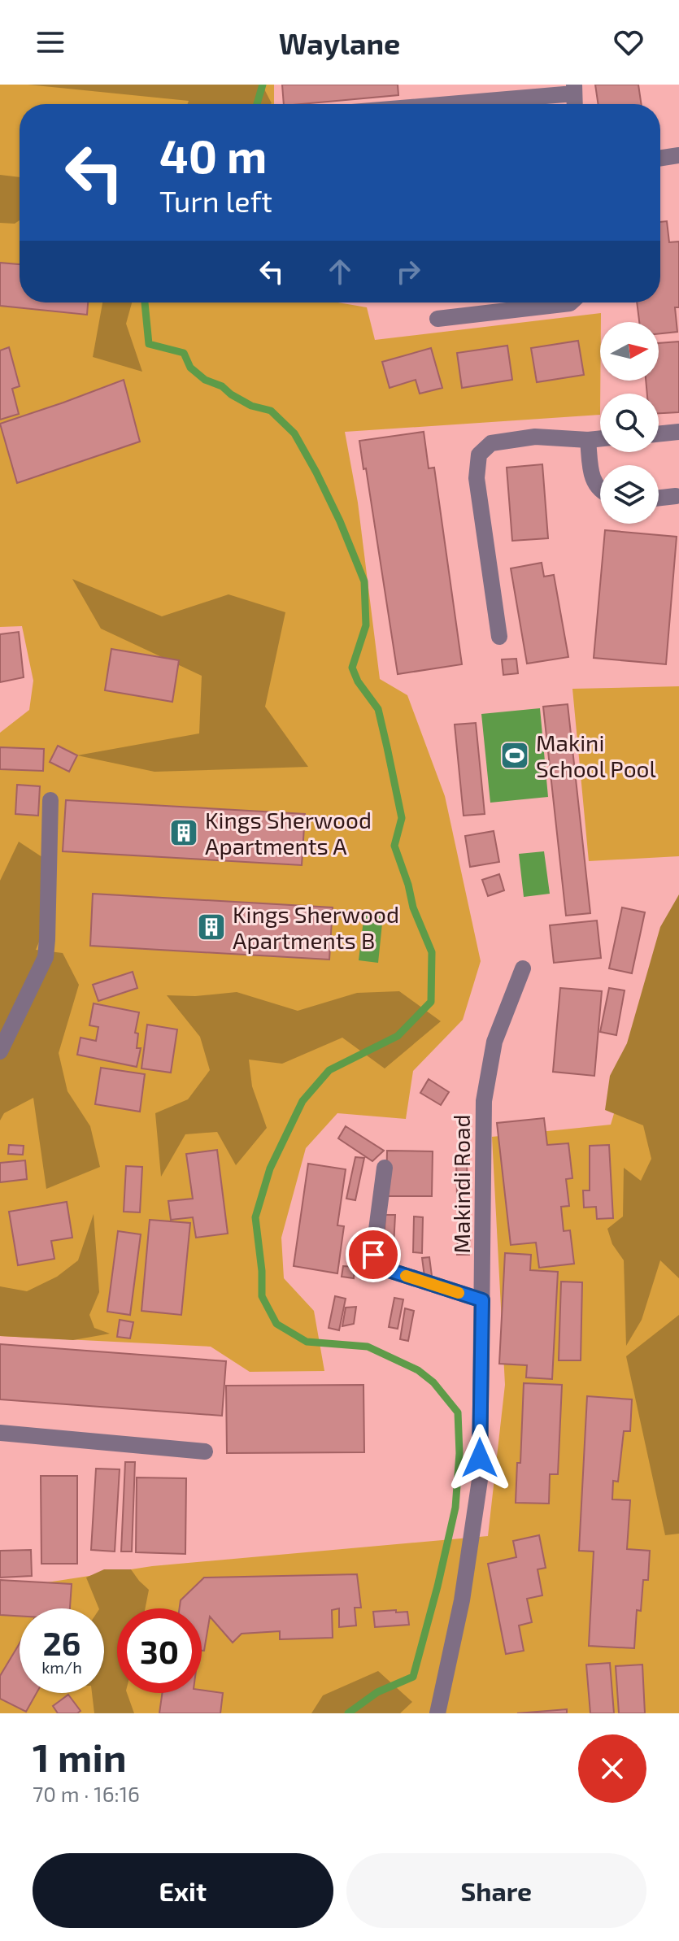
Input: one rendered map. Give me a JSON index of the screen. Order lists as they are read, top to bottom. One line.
{"streets":{"street":["Makindi Road"]},"places":{"sports":["Makini School Pool"],"building":["Kings Sherwood Apartments A","Kings Sherwood Apartments B"]},"north":"right","page":{"header":"Waylane","turn":["40 m","Turn left"],"speed":"26 km/h","limit":"30","heading":["1 min","70 m · 16:16"],"buttons":["Exit","Share"]}}
